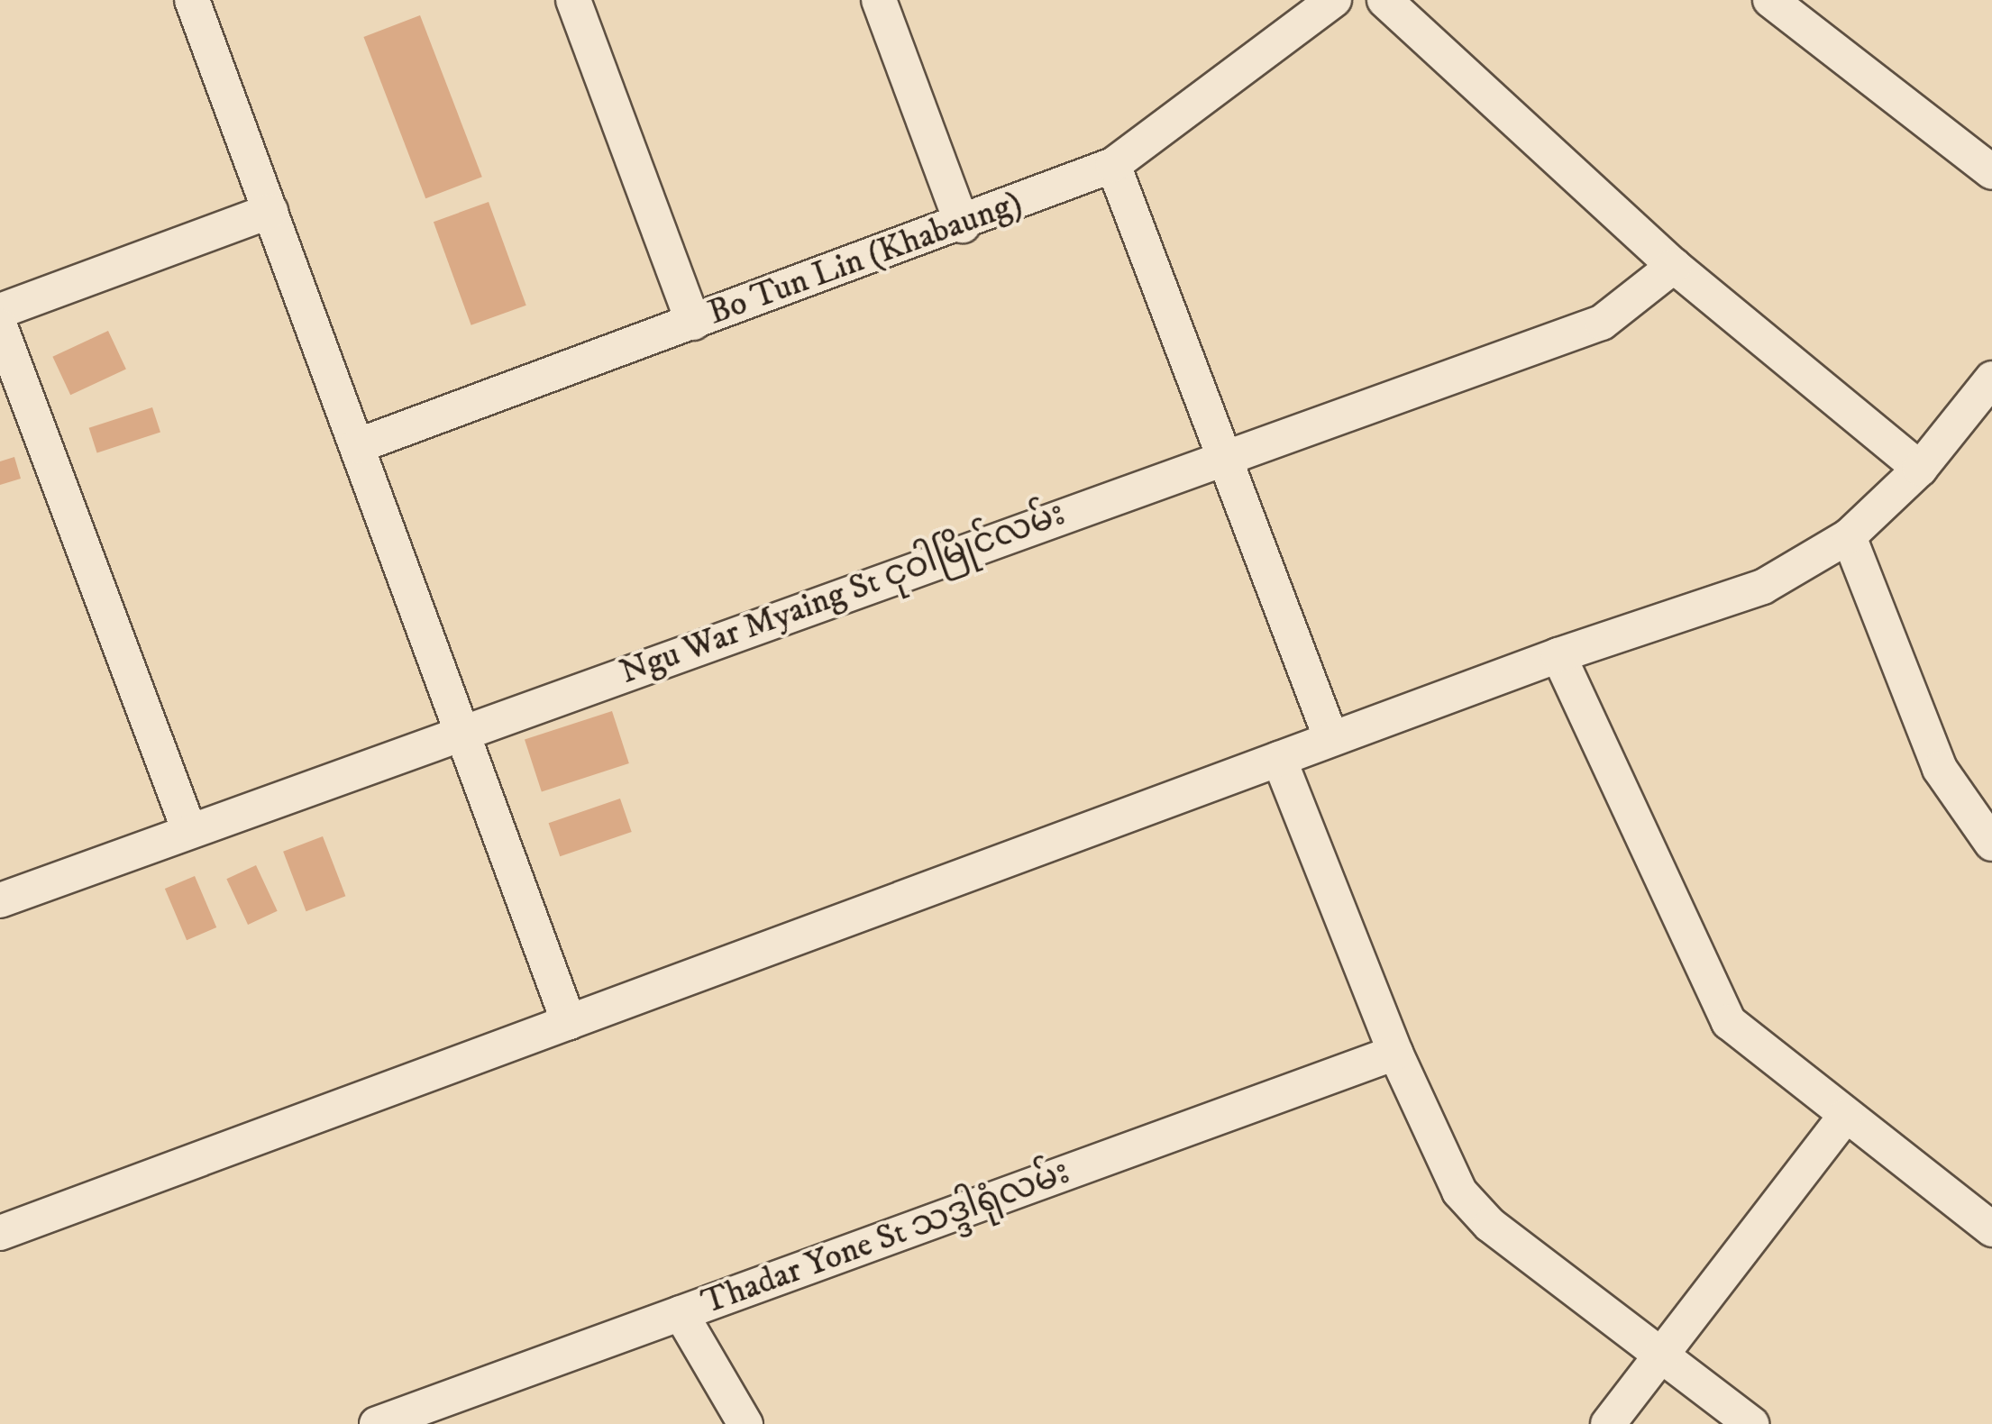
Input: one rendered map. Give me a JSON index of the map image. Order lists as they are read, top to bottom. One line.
{"streets":{"street":["Bo Tun Lin (Khabaung)","Ngu War Myaing St ငုဝါမြိုင်လမ်း","Thadar Yone St သဒ္ဒါရုံလမ်း"]}}
